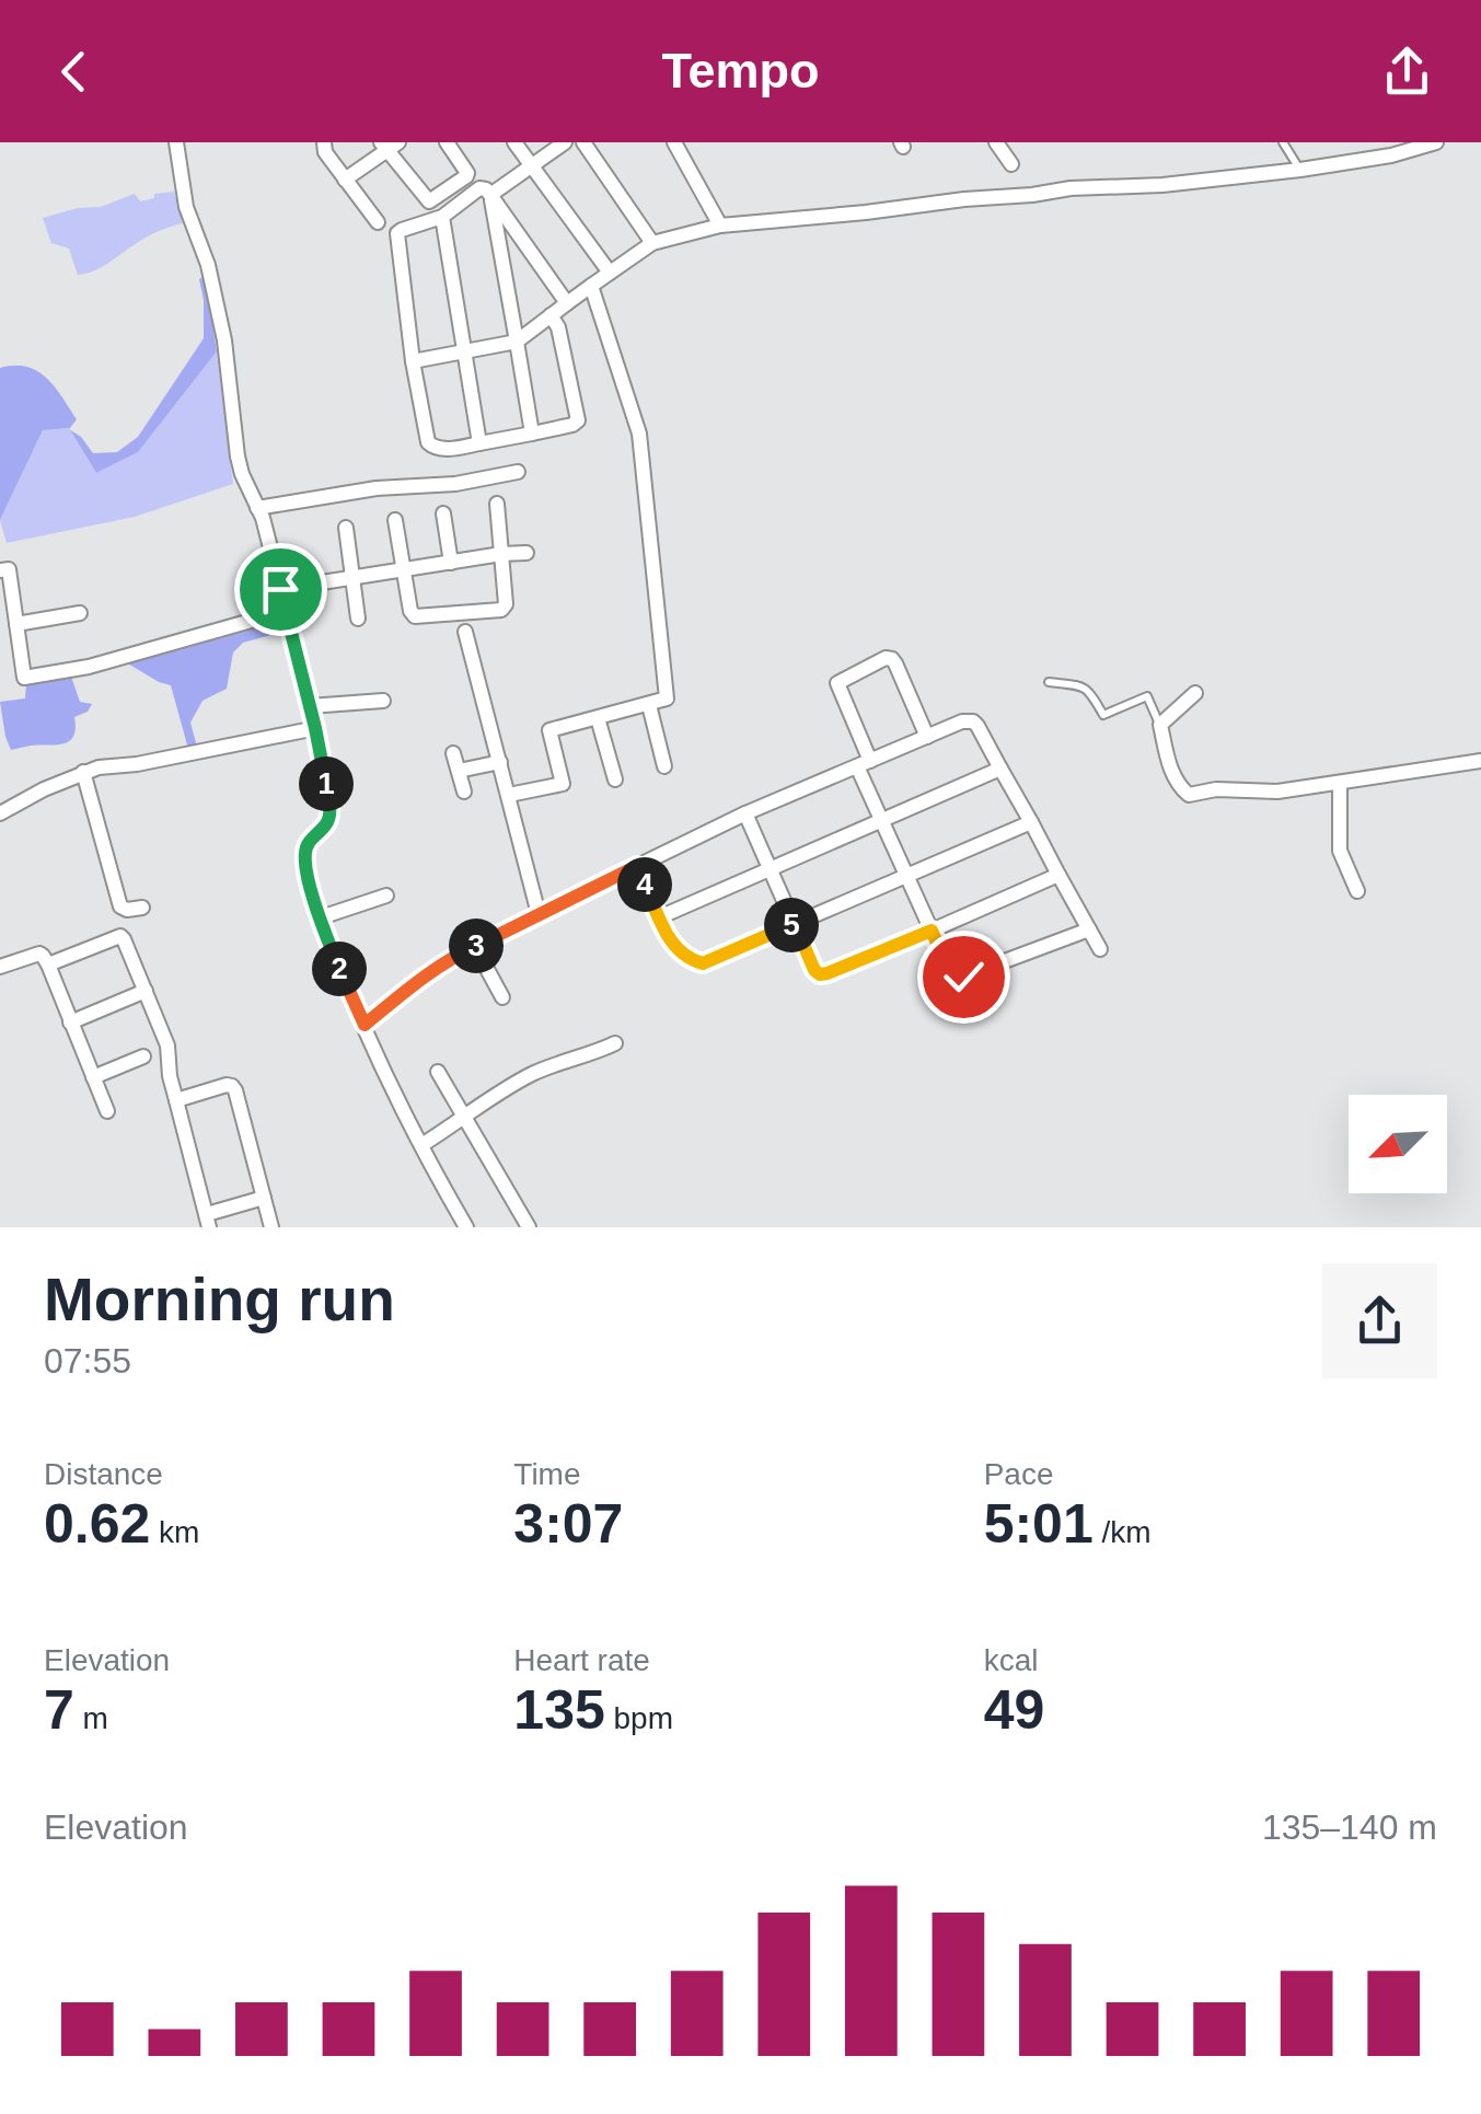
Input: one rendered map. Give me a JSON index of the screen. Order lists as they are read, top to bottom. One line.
{"north":"bottom left","page":{"header":"Tempo","pins":["1","4","5","3","2"],"heading":["Morning run","07:55"],"stats":[["Distance","0.62 km"],["Time","3:07"],["Pace","5:01 /km"],["Elevation","7 m"],["Heart rate","135 bpm"],["kcal","49"]],"chart":["Elevation","135–140 m"]}}
